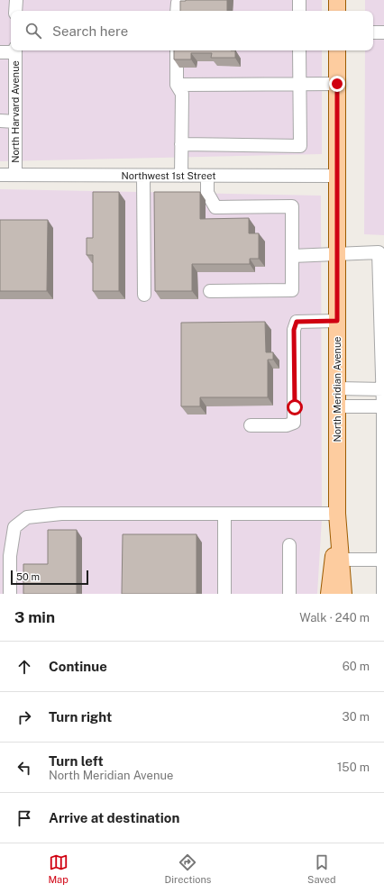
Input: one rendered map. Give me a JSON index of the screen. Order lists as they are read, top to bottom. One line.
{"streets":{"main road":["North Meridian Avenue"],"street":["North Harvard Avenue","Northwest 1st Street"]},"crossings":[["North Harvard Avenue","Northwest 1st Street"],["Northwest 1st Street","North Meridian Avenue"]],"scale_bar":"50 m","page":{"search":"Search here","scale":"50 m","heading":["3 min","Walk · 240 m"],"list":[["Continue","60 m"],["Turn right","30 m"],["Turn left","North Meridian Avenue","150 m"],"Arrive at destination"],"nav":["Map","Directions","Saved"]}}
